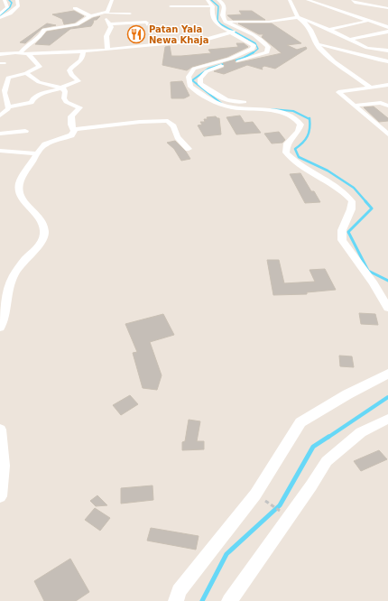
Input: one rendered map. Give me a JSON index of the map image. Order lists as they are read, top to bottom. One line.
{"places":{"restaurant":["Patan Yala Newa Khaja"]}}
